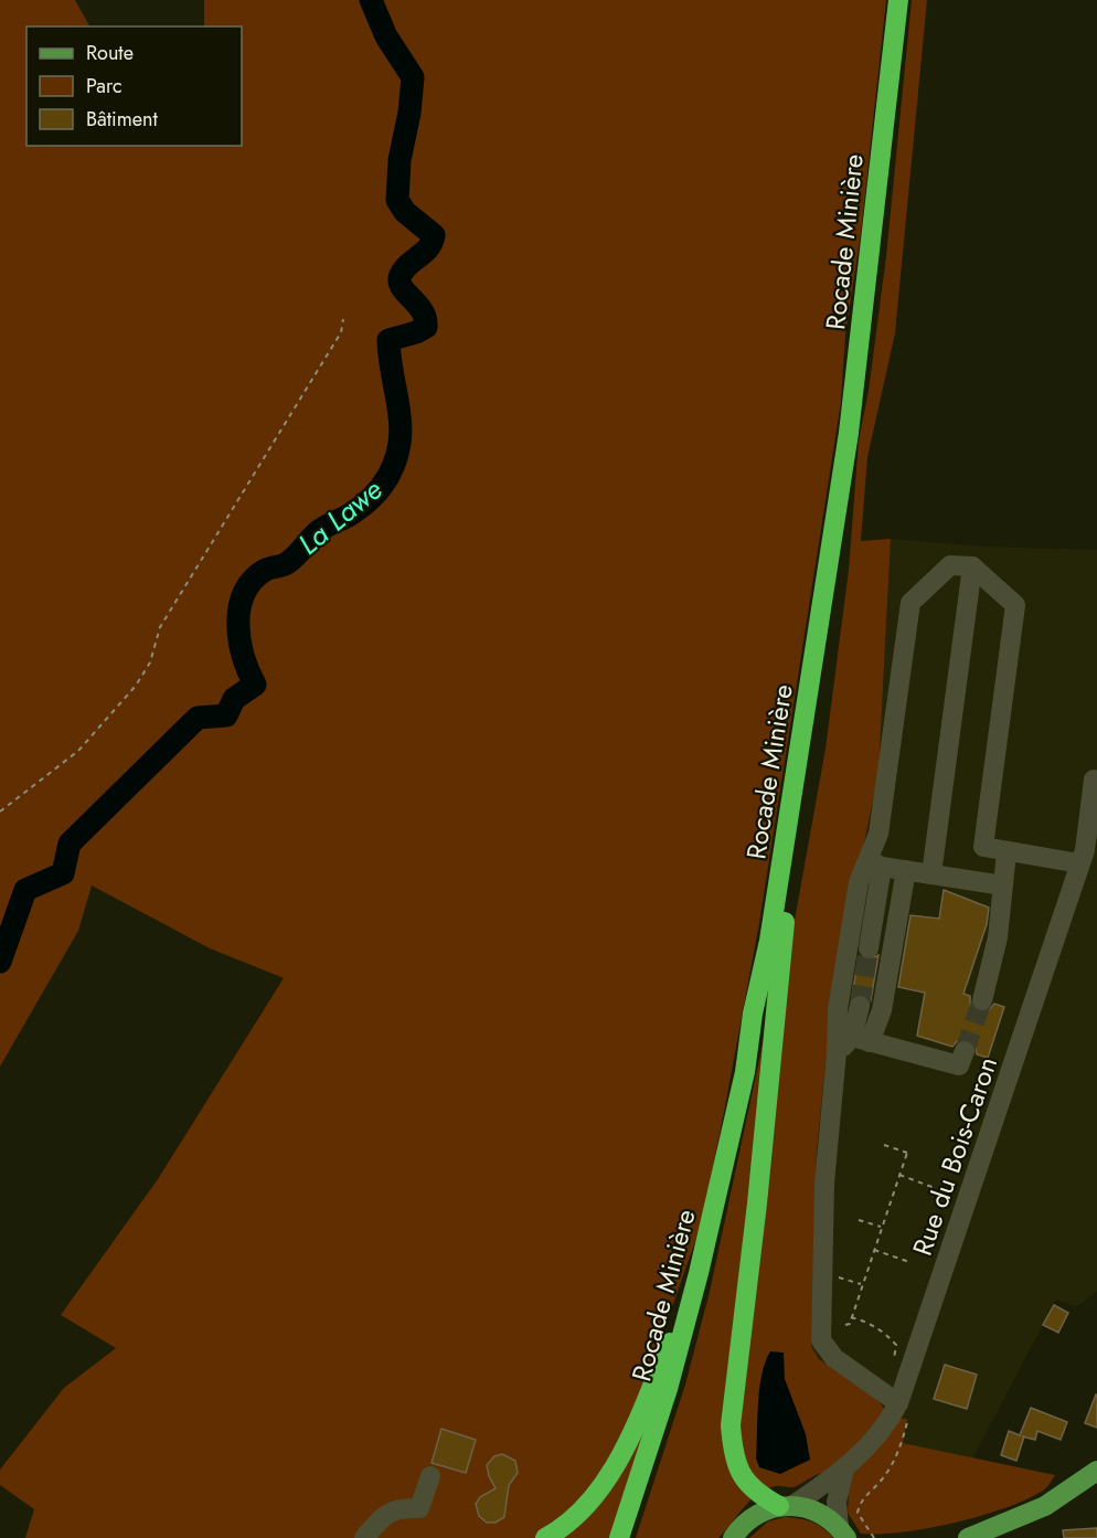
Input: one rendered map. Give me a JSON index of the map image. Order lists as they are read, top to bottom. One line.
{"streets":{"highway":["Rocade Minière"],"street":["Rue du Bois-Caron"]},"water":["La Lawe"],"legend":["Route","Parc","Bâtiment"]}
